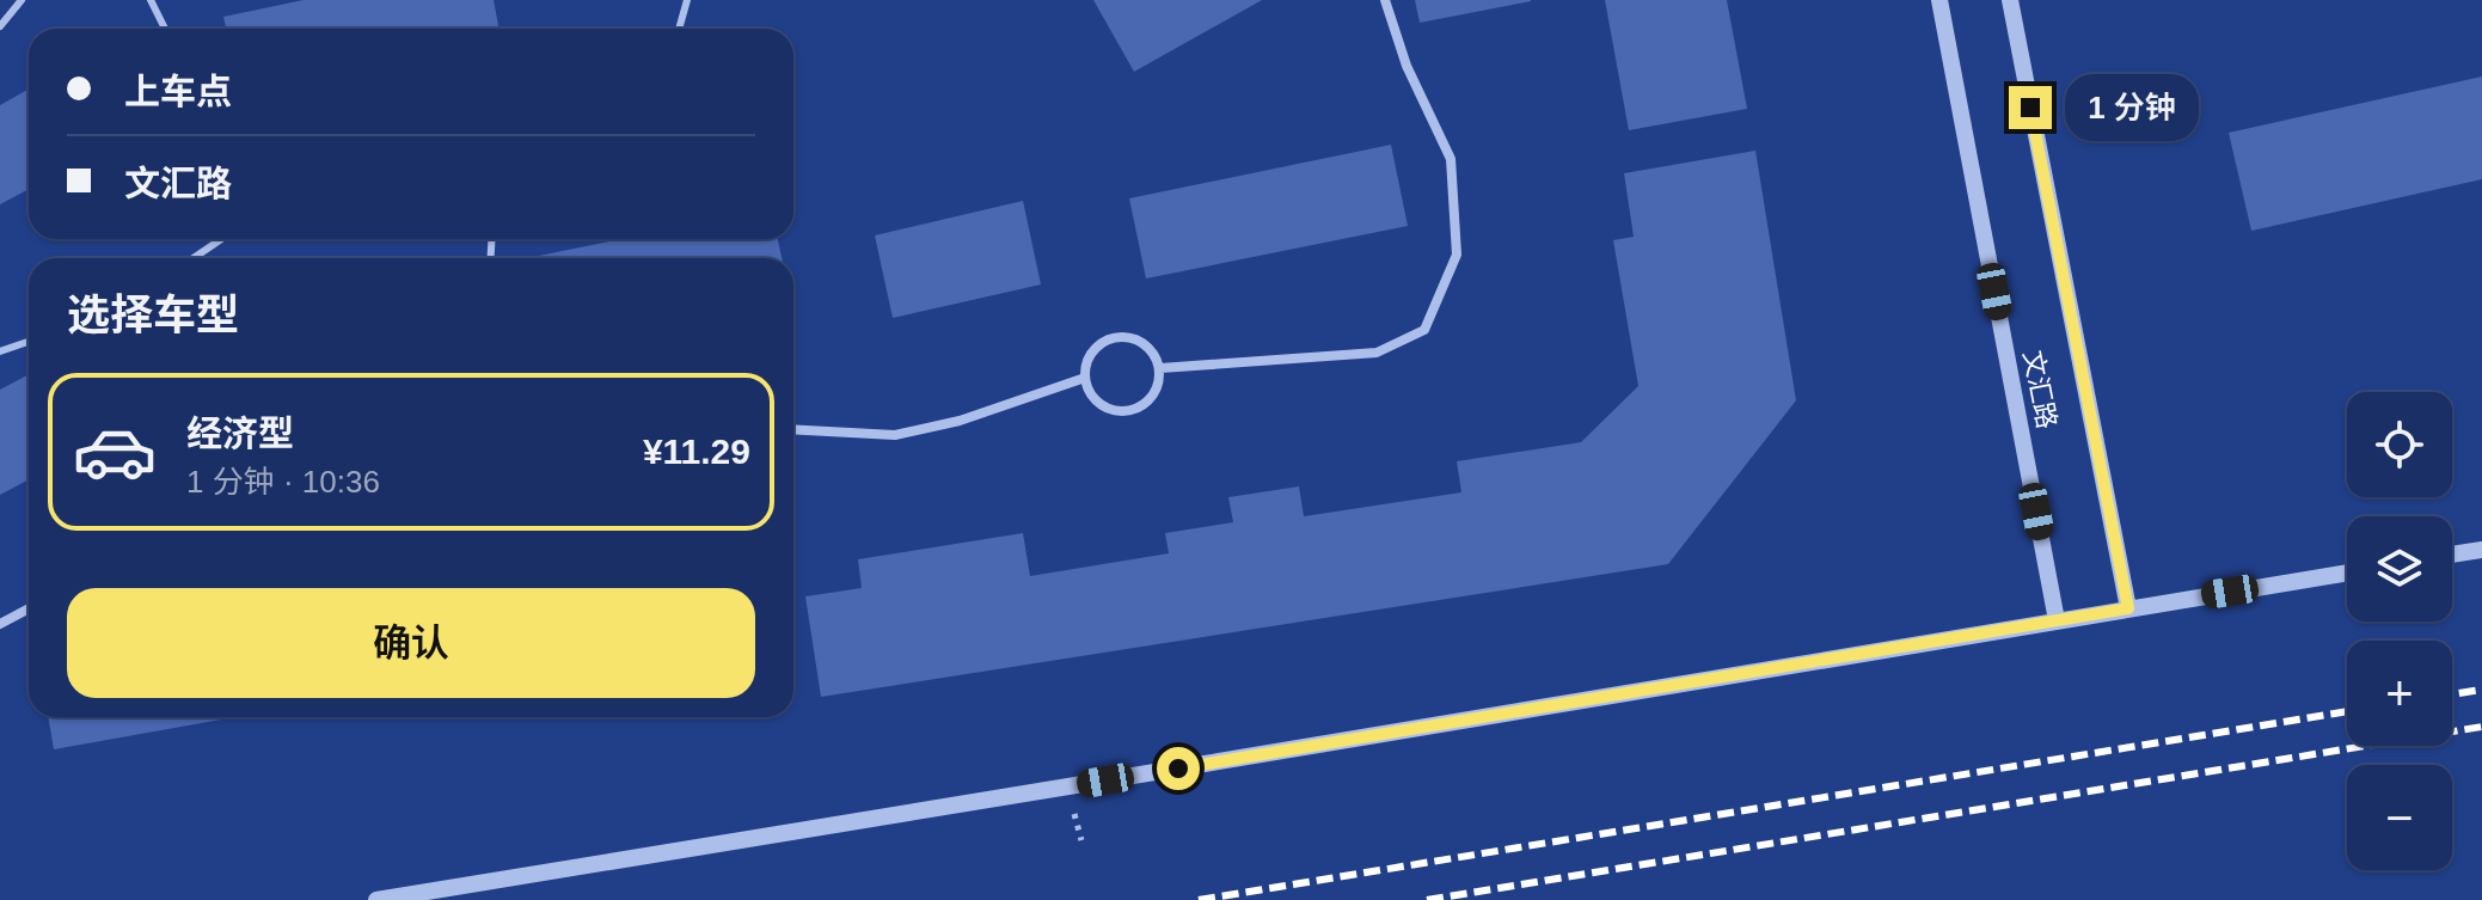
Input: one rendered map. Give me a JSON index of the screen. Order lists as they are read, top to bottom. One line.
{"streets":{"street":["文汇路"]},"page":{"banner":["上车点","文汇路"],"bubble":"1 分钟","heading":"选择车型","list":[{"name":"经济型","note":"1 分钟 · 10:36","value":"¥11.29"}],"map_buttons":["+","−"],"buttons":"确认"}}
